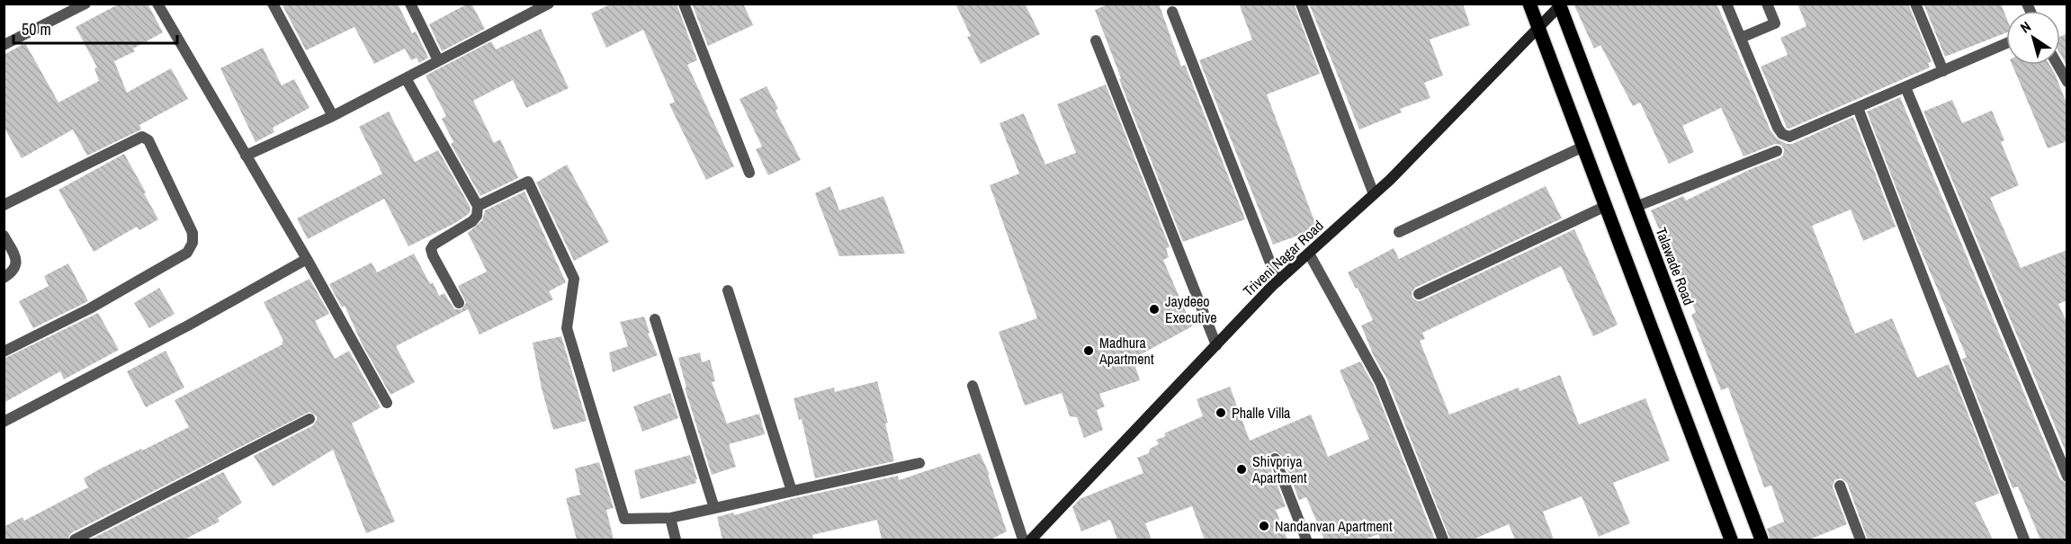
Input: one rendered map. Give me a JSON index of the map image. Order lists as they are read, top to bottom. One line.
{"streets":{"main road":["Talawade Road"],"street":["Triveni Nagar Road"]},"crossings":[["Triveni Nagar Road","Talawade Road"]],"places":["Jaydeeo Executive","Madhura Apartment","Phalle Villa","Shivpriya Apartment","Nandanvan Apartment"],"scale_bar":"50 m","north":"top left"}
